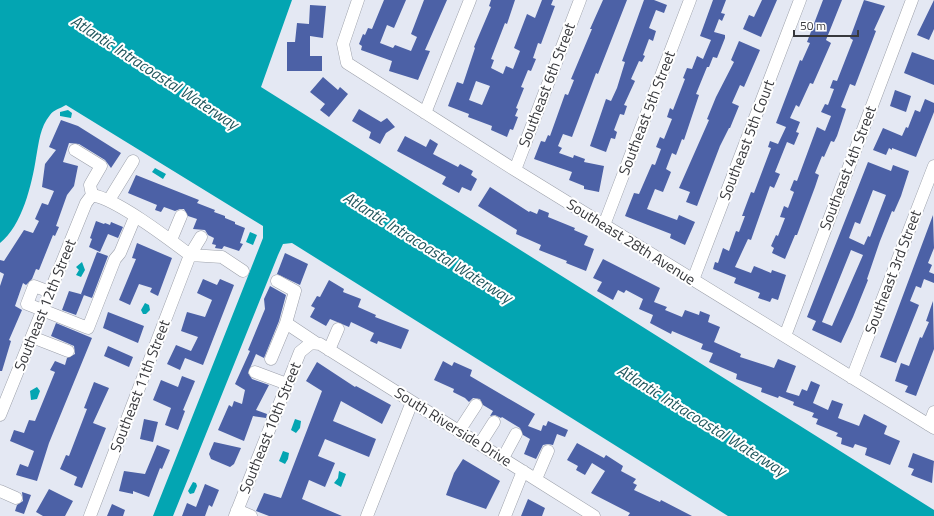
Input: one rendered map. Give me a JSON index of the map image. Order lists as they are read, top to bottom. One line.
{"streets":{"street":["Southeast 6th Street","Southeast 5th Street","Southeast 5th Court","Southeast 4th Street","Southeast 28th Avenue","Southeast 3rd Street","Southeast 12th Street","Southeast 11th Street","South Riverside Drive","Southeast 10th Street"]},"crossings":[["Southeast 6th Street","Southeast 28th Avenue"],["Southeast 5th Street","Southeast 28th Avenue"],["Southeast 5th Court","Southeast 28th Avenue"],["Southeast 4th Street","Southeast 28th Avenue"],["Southeast 28th Avenue","Southeast 3rd Street"],["South Riverside Drive","Southeast 10th Street"]],"water":["Atlantic Intracoastal Waterway"],"scale_bar":"50 m"}
